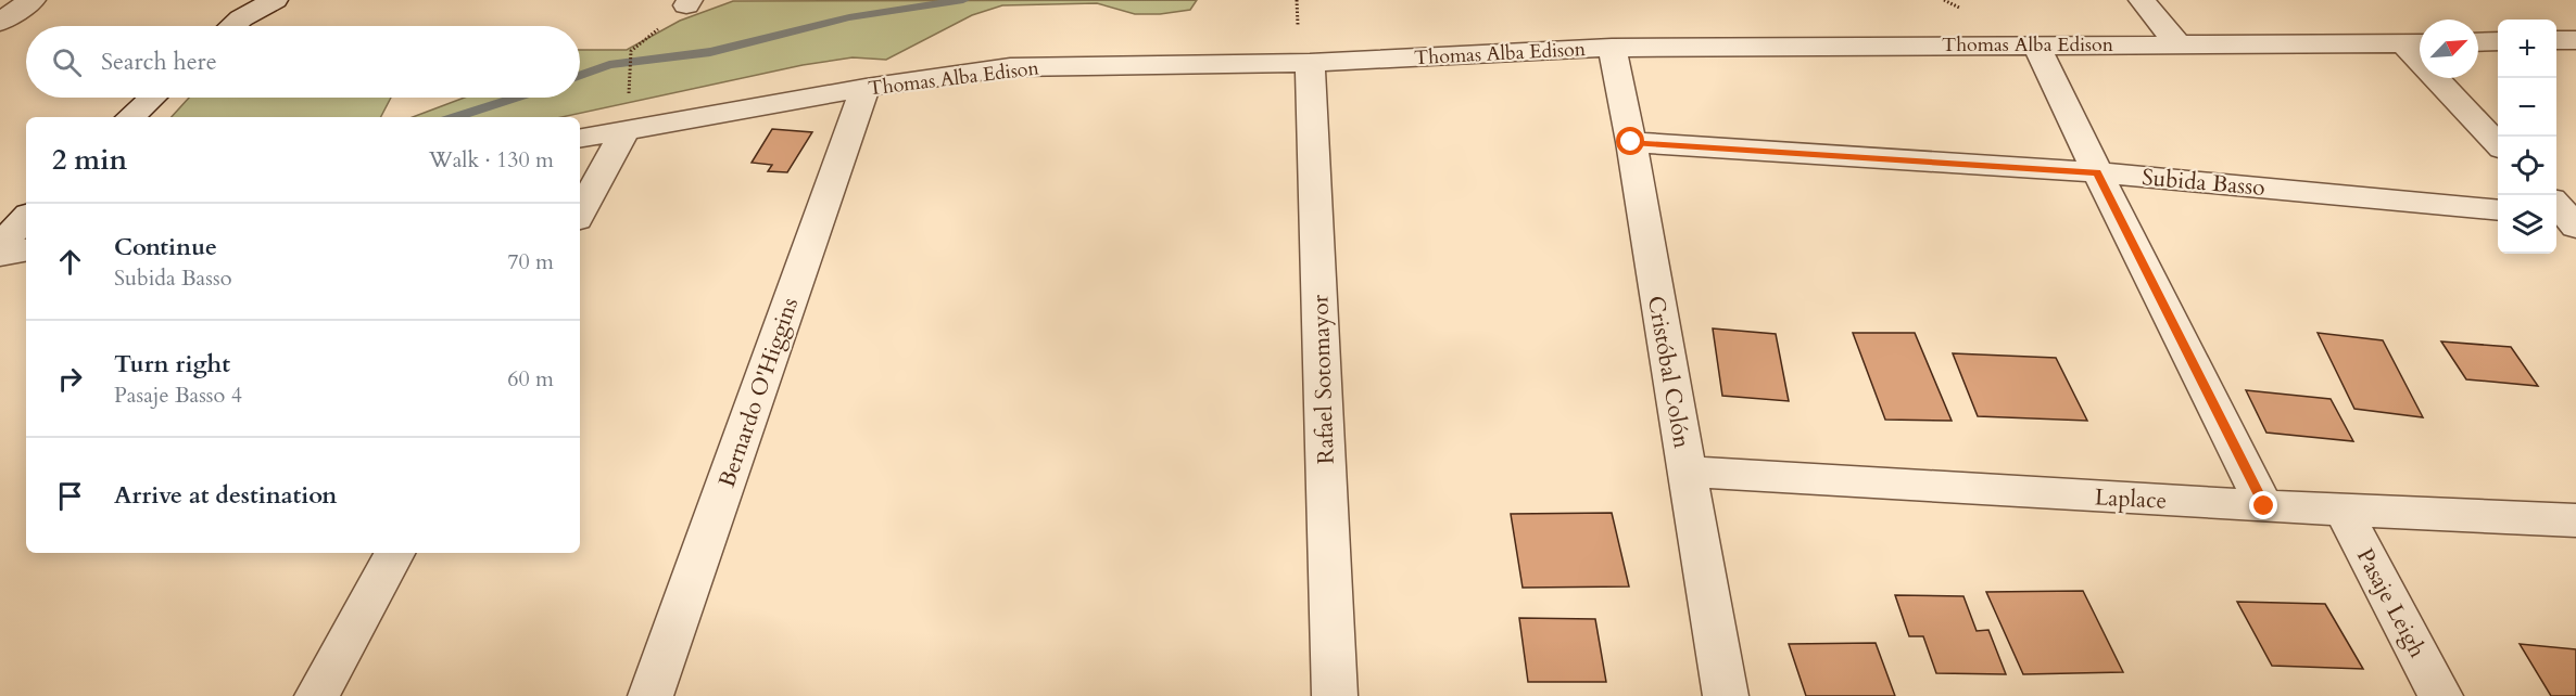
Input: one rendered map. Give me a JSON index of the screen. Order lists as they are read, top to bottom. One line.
{"streets":{"street":["Thomas Alba Edison","Subida Basso","Cristóbal Colón","Rafael Sotomayor","Bernardo O'Higgins","Laplace","Pasaje Leigh"]},"crossings":[["Thomas Alba Edison","Cristóbal Colón"],["Thomas Alba Edison","Rafael Sotomayor"],["Thomas Alba Edison","Bernardo O'Higgins"],["Subida Basso","Cristóbal Colón"],["Cristóbal Colón","Laplace"],["Laplace","Pasaje Leigh"]],"north":"top right","page":{"map_buttons":["+","−"],"search":"Search here","heading":["2 min","Walk · 130 m"],"list":[["Continue","Subida Basso","70 m"],["Turn right","Pasaje Basso 4","60 m"],"Arrive at destination"]}}
